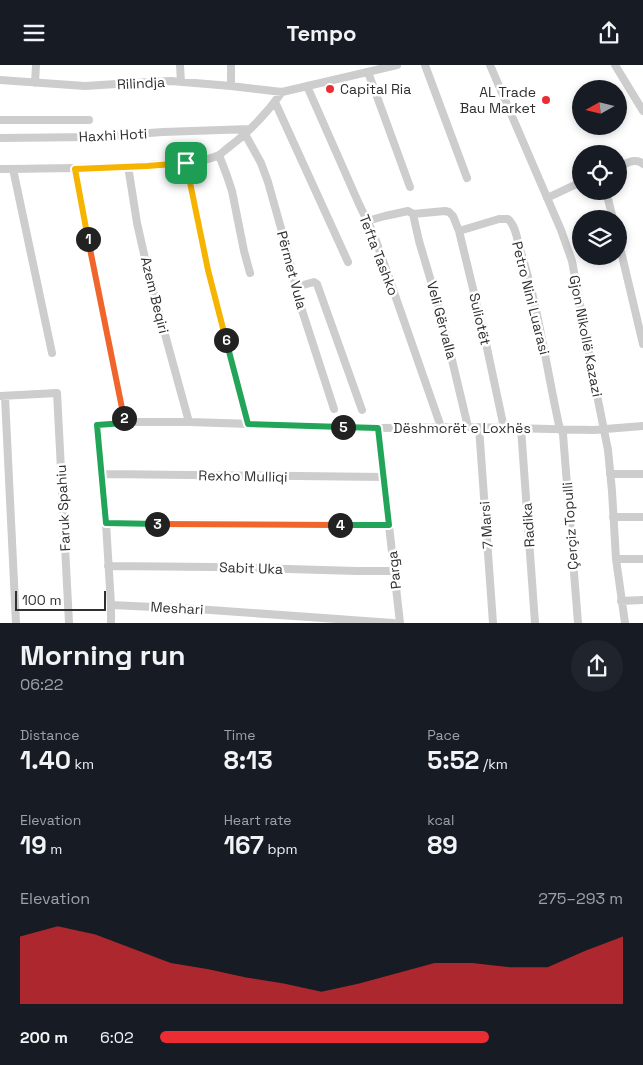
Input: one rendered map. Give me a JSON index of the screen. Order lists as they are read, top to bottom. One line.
{"streets":{"street":["Rilindja","Haxhi Hoti","Tefta Tashko","Përmet Vula","Azem Beqiri","Petro Nini Luarasi","Suliotët","Veli Gërvalla","Gjon Nikollë Kazazi","Dëshmorët e Loxhës","Rexho Mulliqi","Faruk Spahiu","7 Marsi","Radika","Çerçiz Topulli","Sabit Uka","Parga","Meshari"]},"crossings":[["Haxhi Hoti","Përmet Vula"],["Tefta Tashko","Dëshmorët e Loxhës"],["Azem Beqiri","Dëshmorët e Loxhës"],["Petro Nini Luarasi","Suliotët"],["Petro Nini Luarasi","Dëshmorët e Loxhës"],["Petro Nini Luarasi","Çerçiz Topulli"],["Suliotët","Veli Gërvalla"],["Suliotët","Dëshmorët e Loxhës"],["Veli Gërvalla","Dëshmorët e Loxhës"],["Gjon Nikollë Kazazi","Dëshmorët e Loxhës"],["Dëshmorët e Loxhës","Rexho Mulliqi"],["Dëshmorët e Loxhës","7 Marsi"],["Dëshmorët e Loxhës","Radika"],["Dëshmorët e Loxhës","Çerçiz Topulli"],["Dëshmorët e Loxhës","Sabit Uka"],["Dëshmorët e Loxhës","Parga"],["Dëshmorët e Loxhës","Meshari"],["Rexho Mulliqi","Parga"],["Sabit Uka","Parga"]],"places":["Capital Ria","AL Trade Bau Market"],"scale_bar":"100 m","north":"left","page":{"header":"Tempo","pins":["1","6","2","5","3","4"],"scale":"100 m","heading":["Morning run","06:22"],"stats":[["Distance","1.40 km"],["Time","8:13"],["Pace","5:52 /km"],["Elevation","19 m"],["Heart rate","167 bpm"],["kcal","89"]],"chart":["Elevation","275–293 m"],"list":[{"name":"200 m","note":"6:02"}]}}
